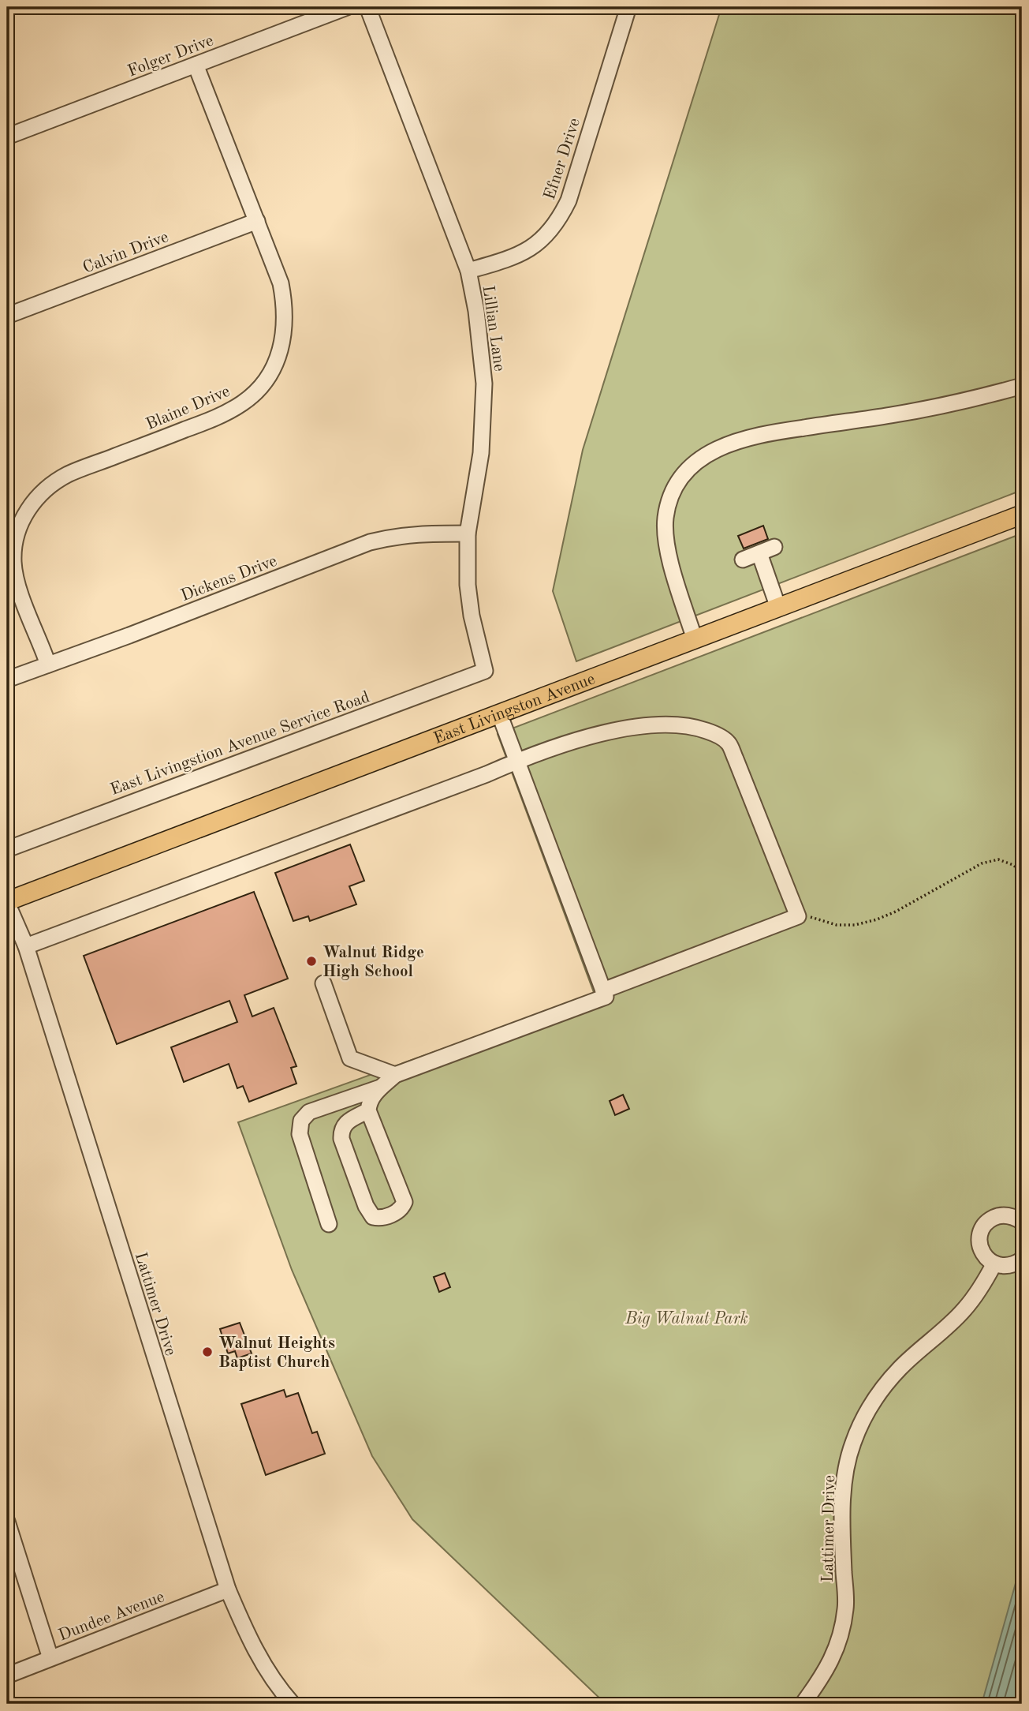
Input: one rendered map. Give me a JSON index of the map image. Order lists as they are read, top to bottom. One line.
{"streets":{"main road":["East Livingston Avenue"],"street":["Folger Drive","Efner Drive","Calvin Drive","Lillian Lane","Blaine Drive","Dickens Drive","East Livingstion Avenue Service Road","Lattimer Drive","Dundee Avenue"]},"crossings":[["Folger Drive","Blaine Drive"],["Efner Drive","Lillian Lane"],["Calvin Drive","Blaine Drive"],["Lillian Lane","Dickens Drive"],["Lillian Lane","East Livingstion Avenue Service Road"],["Blaine Drive","Dickens Drive"],["East Livingston Avenue","Lattimer Drive"],["Lattimer Drive","Dundee Avenue"]],"parks":["Big Walnut Park"],"places":["Walnut Ridge High School","Walnut Heights Baptist Church"]}
